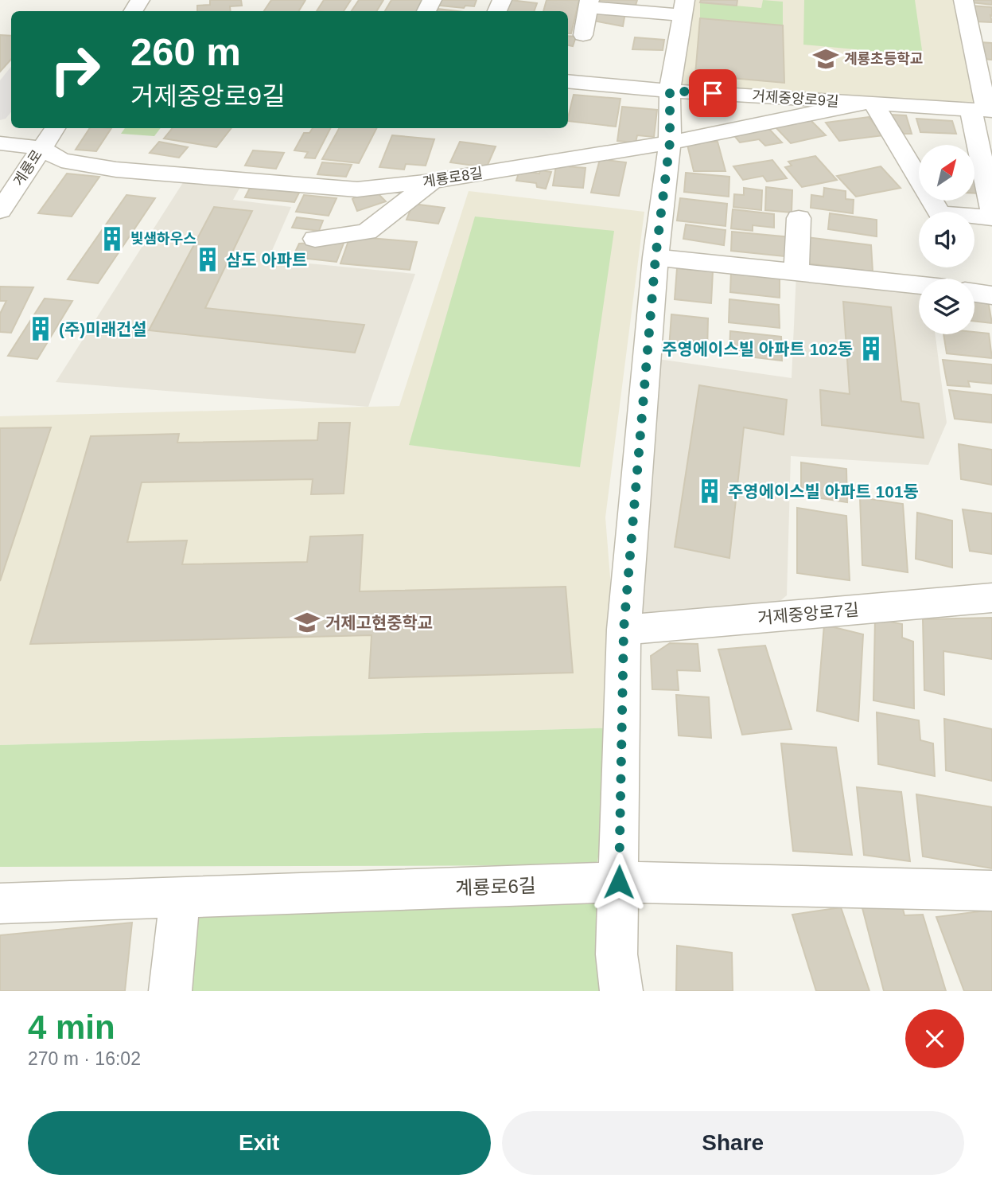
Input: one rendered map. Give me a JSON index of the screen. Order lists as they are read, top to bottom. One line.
{"streets":{"street":["거제중앙로9길","계룡로","계룡로8길","거제중앙로7길","계룡로6길"]},"crossings":[["거제중앙로9길","계룡로8길"],["계룡로","계룡로8길"]],"places":{"school or university":["계룡초등학교","거제고현중학교"],"building":["빛샘하우스","삼도 아파트","(주)미래건설","주영에이스빌 아파트 102동","주영에이스빌 아파트 101동"]},"north":"top right","page":{"turn":["260 m","거제중앙로9길"],"heading":["4 min","270 m · 16:02"],"buttons":["Exit","Share"]}}
